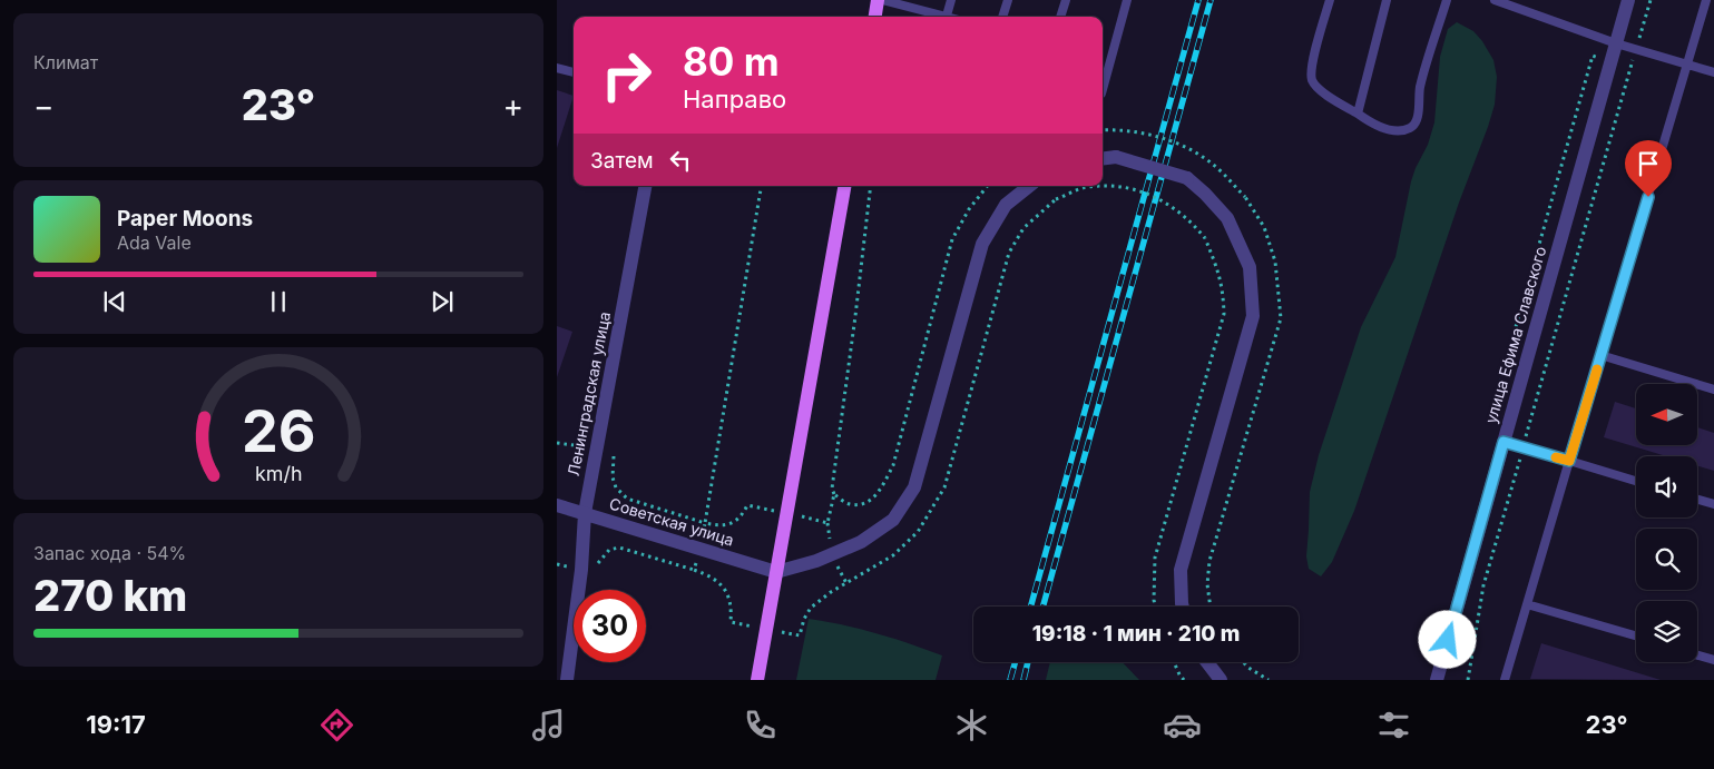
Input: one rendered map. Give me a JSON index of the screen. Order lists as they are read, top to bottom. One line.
{"streets":{"street":["улица Ефима Славского","Ленинградская улица","Советская улица"]},"crossings":[["Ленинградская улица","Советская улица"]],"north":"left","page":{"tile":["Климат",["Запас хода · 54%","270 km"]],"turn":["80 m","Направо"],"heat":["−","23°","+"],"then":"Затем","song":["Paper Moons","Ada Vale"],"limit":"30","trip":"19:18 · 1 мин · 210 m","tabs":["19:17","23°"],"gauge":["26","km/h"]}}
